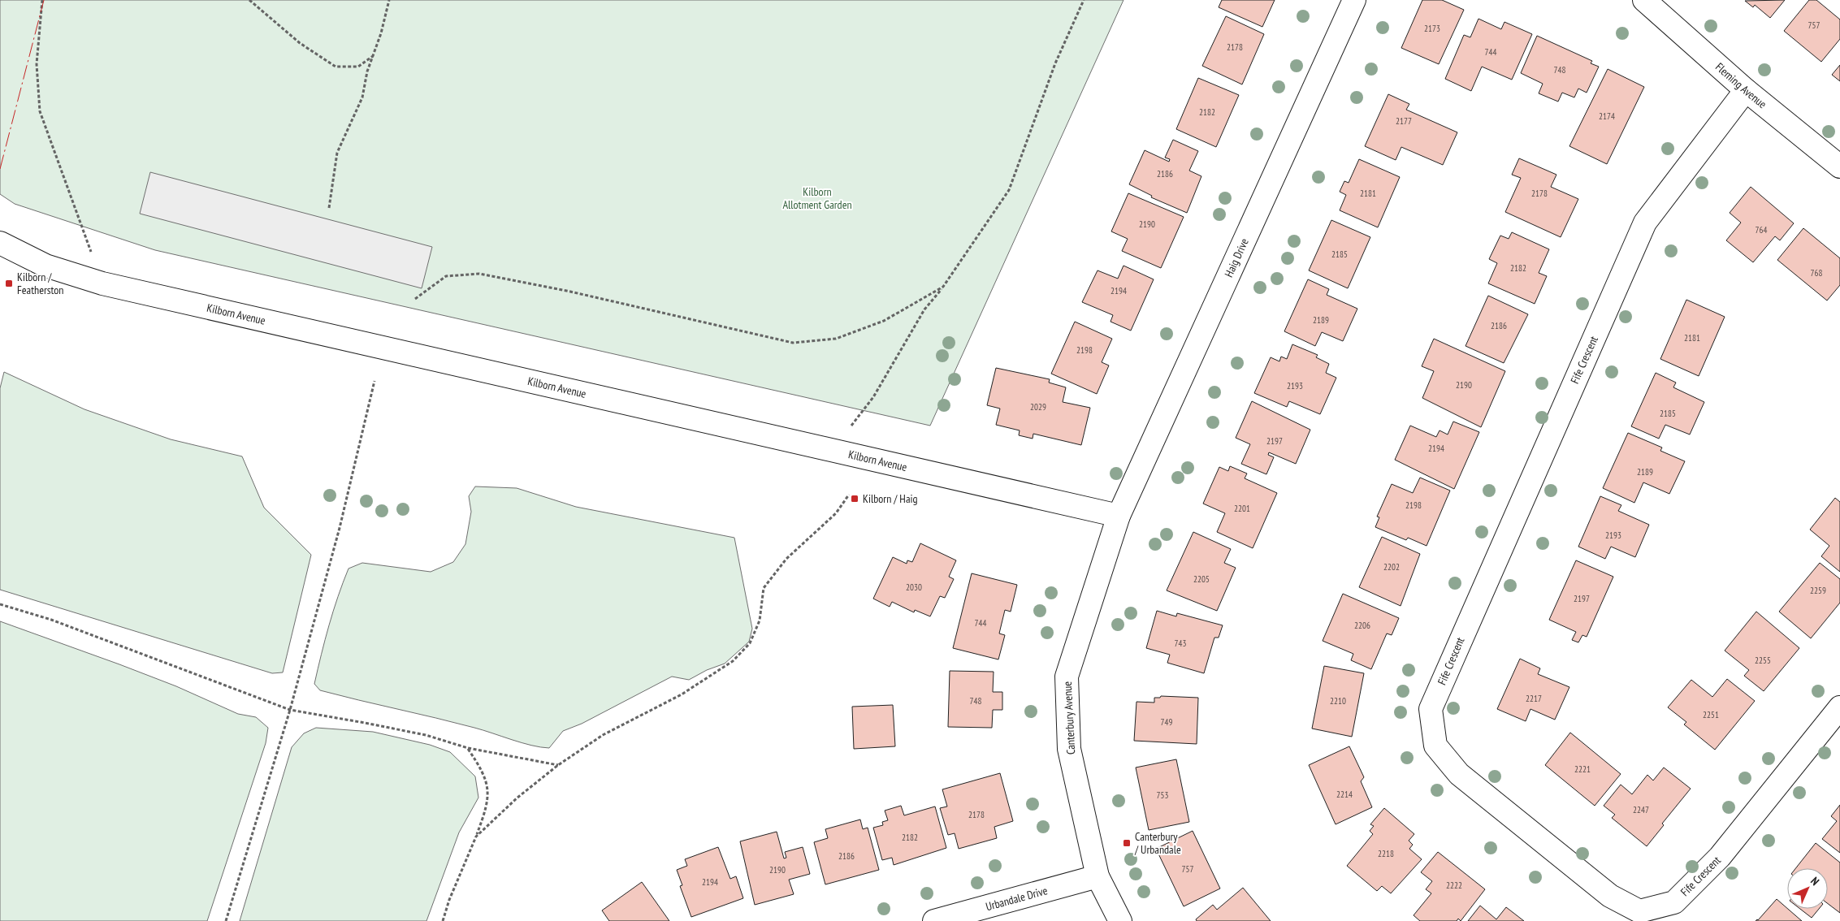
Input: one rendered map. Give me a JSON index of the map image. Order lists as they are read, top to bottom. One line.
{"streets":{"street":["Fleming Avenue","Haig Drive","Kilborn Avenue","Fife Crescent","Canterbury Avenue","Urbandale Drive"]},"crossings":[["Fleming Avenue","Fife Crescent"],["Haig Drive","Kilborn Avenue"],["Haig Drive","Canterbury Avenue"],["Kilborn Avenue","Canterbury Avenue"],["Canterbury Avenue","Urbandale Drive"]],"parks":["Kilborn Allotment Garden"],"places":{"transit":["Kilborn / Featherston","Kilborn / Haig","Canterbury / Urbandale"]},"house_numbers":["757","2173","2178","744","748","2182","2174","2177","2186","2181","2178","2190","764","2185","2182","768","2194","2189","2186","2181","2198","2190","2193","2029","2185","2197","2194","2189","2198","2201","2193","2202","2205","2030","2259","2197","744","2206","743","2255","2217","748","2210","2251","749","2221","2214","753","2247","2178","2182","2218","2186","757","2190","2194","2222"],"north":"top right"}
